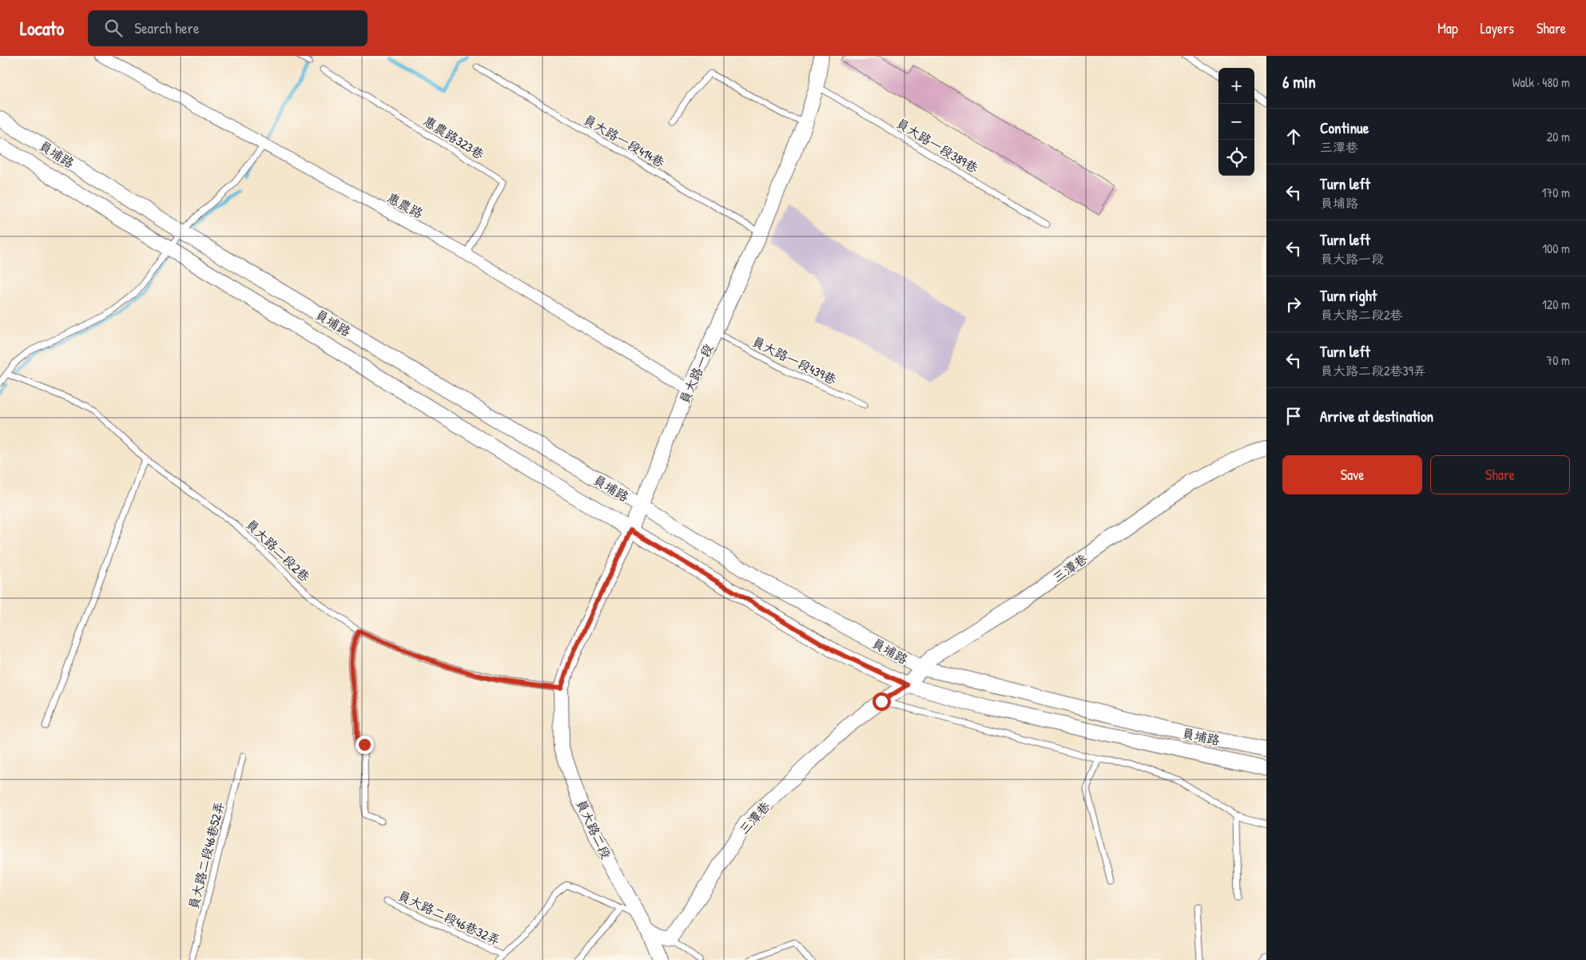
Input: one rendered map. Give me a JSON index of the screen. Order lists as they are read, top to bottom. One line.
{"streets":{"street":["員埔路","惠農路","員大路一段","三潭巷","員大路二段"],"lane":["惠農路323巷","員大路一段414巷","員大路一段389巷","員大路一段439巷","員大路二段2巷","員大路二段46巷52弄","員大路二段46巷32弄"]},"crossings":[["惠農路323巷","惠農路"],["員大路一段414巷","員大路一段"],["員大路一段389巷","員大路一段"],["員埔路","員大路一段"],["員埔路","三潭巷"],["惠農路","員大路一段"],["員大路一段439巷","員大路一段"],["員大路一段","員大路二段2巷"],["員大路一段","員大路二段"],["員大路二段2巷","員大路二段"]],"page":{"header":"Locato","search":"Search here","nav":["Map","Layers","Share"],"heading":["6 min","Walk · 480 m"],"map_buttons":["+","−"],"list":[["Continue","三潭巷","20 m"],["Turn left","員埔路","170 m"],["Turn left","員大路一段","100 m"],["Turn right","員大路二段2巷","120 m"],["Turn left","員大路二段2巷39弄","70 m"],"Arrive at destination"],"buttons":["Save","Share"]}}
